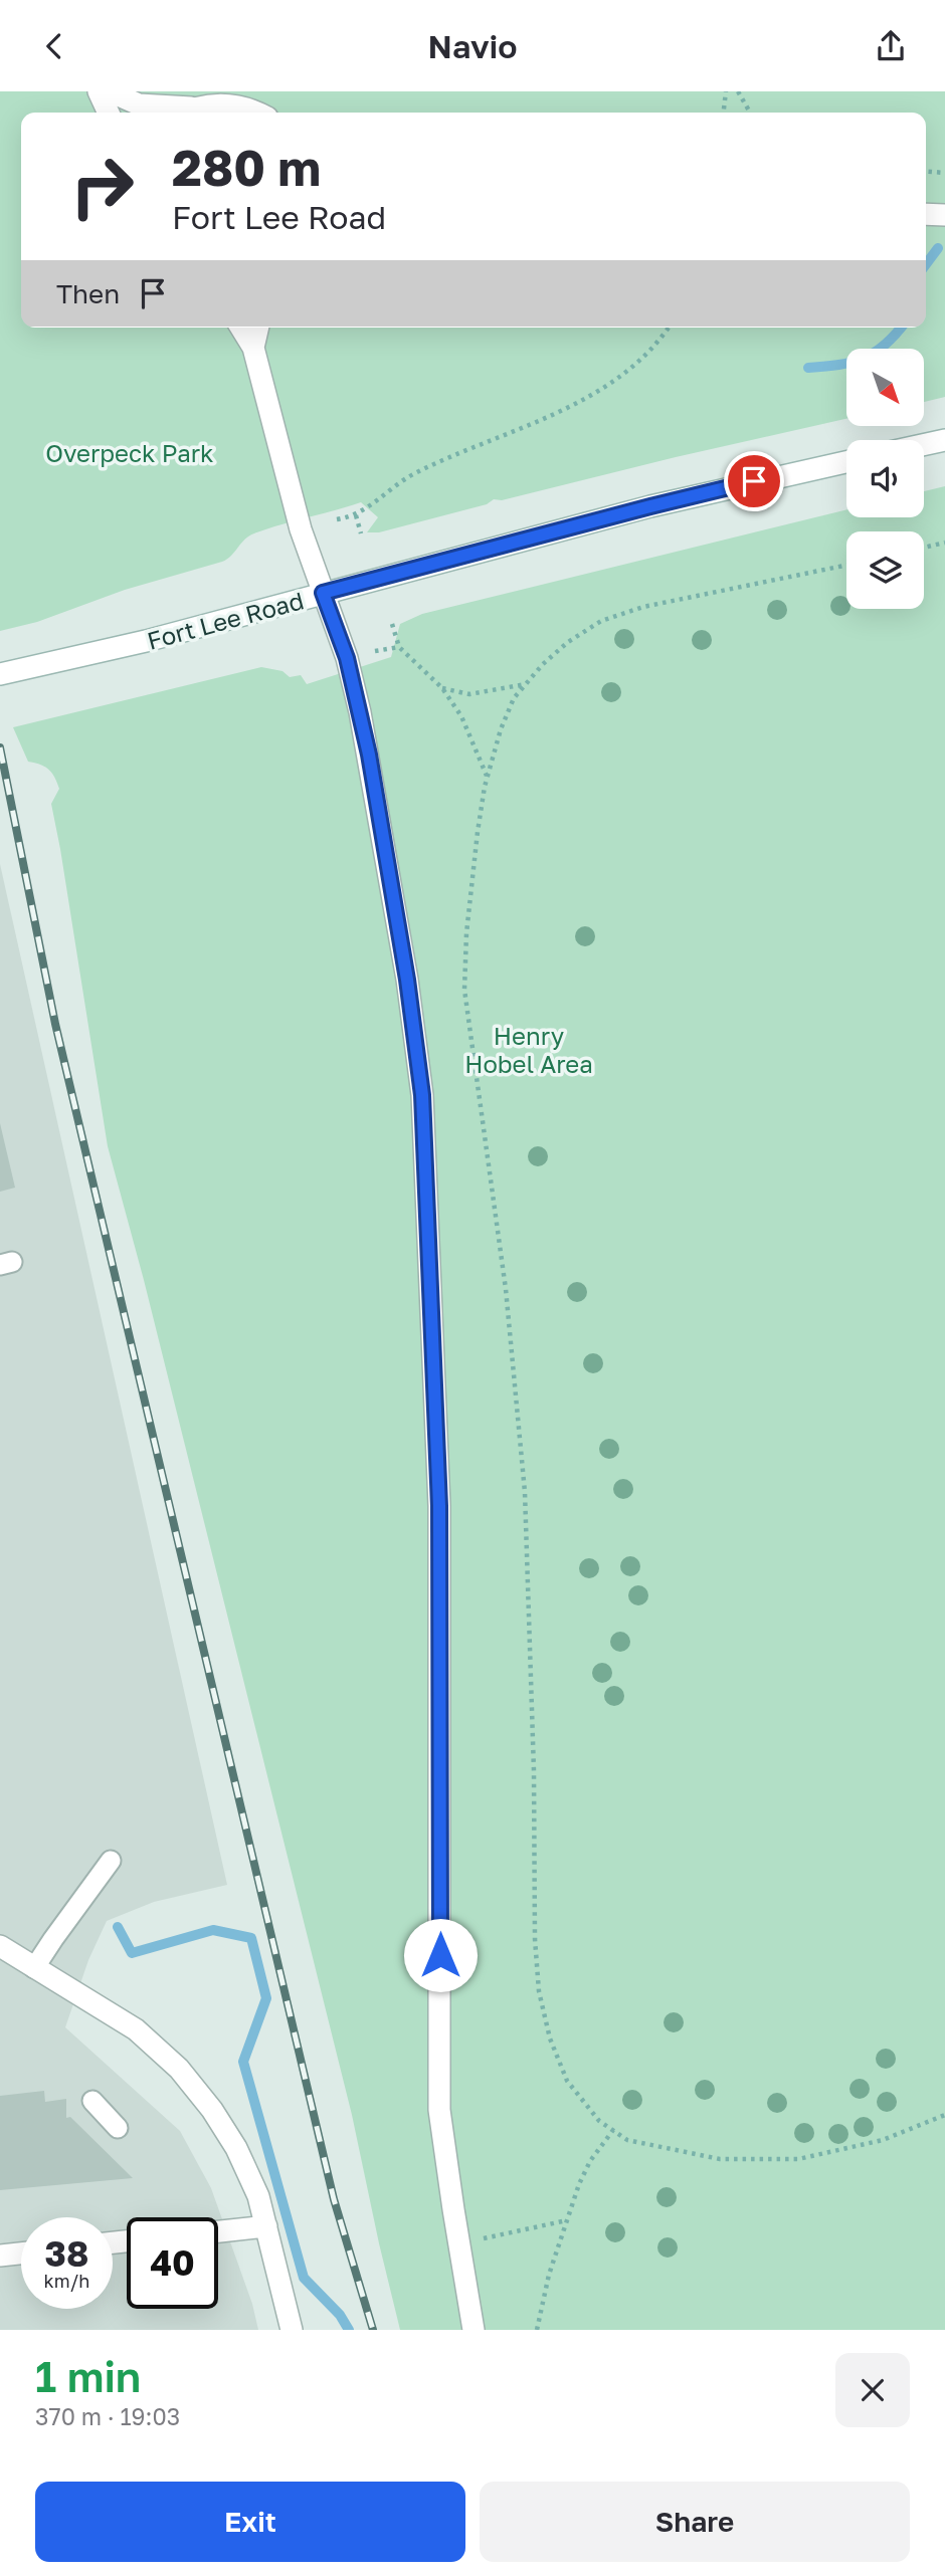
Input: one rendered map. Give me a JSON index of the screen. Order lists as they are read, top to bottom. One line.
{"streets":{"street":["Fort Lee Road"]},"parks":["Overpeck Park","Henry Hobel Area"],"north":"bottom right","page":{"header":"Navio","turn":["280 m","Fort Lee Road"],"then":"Then","speed":"38 km/h","limit":"40","heading":["1 min","370 m · 19:03"],"buttons":["Exit","Share"]}}
